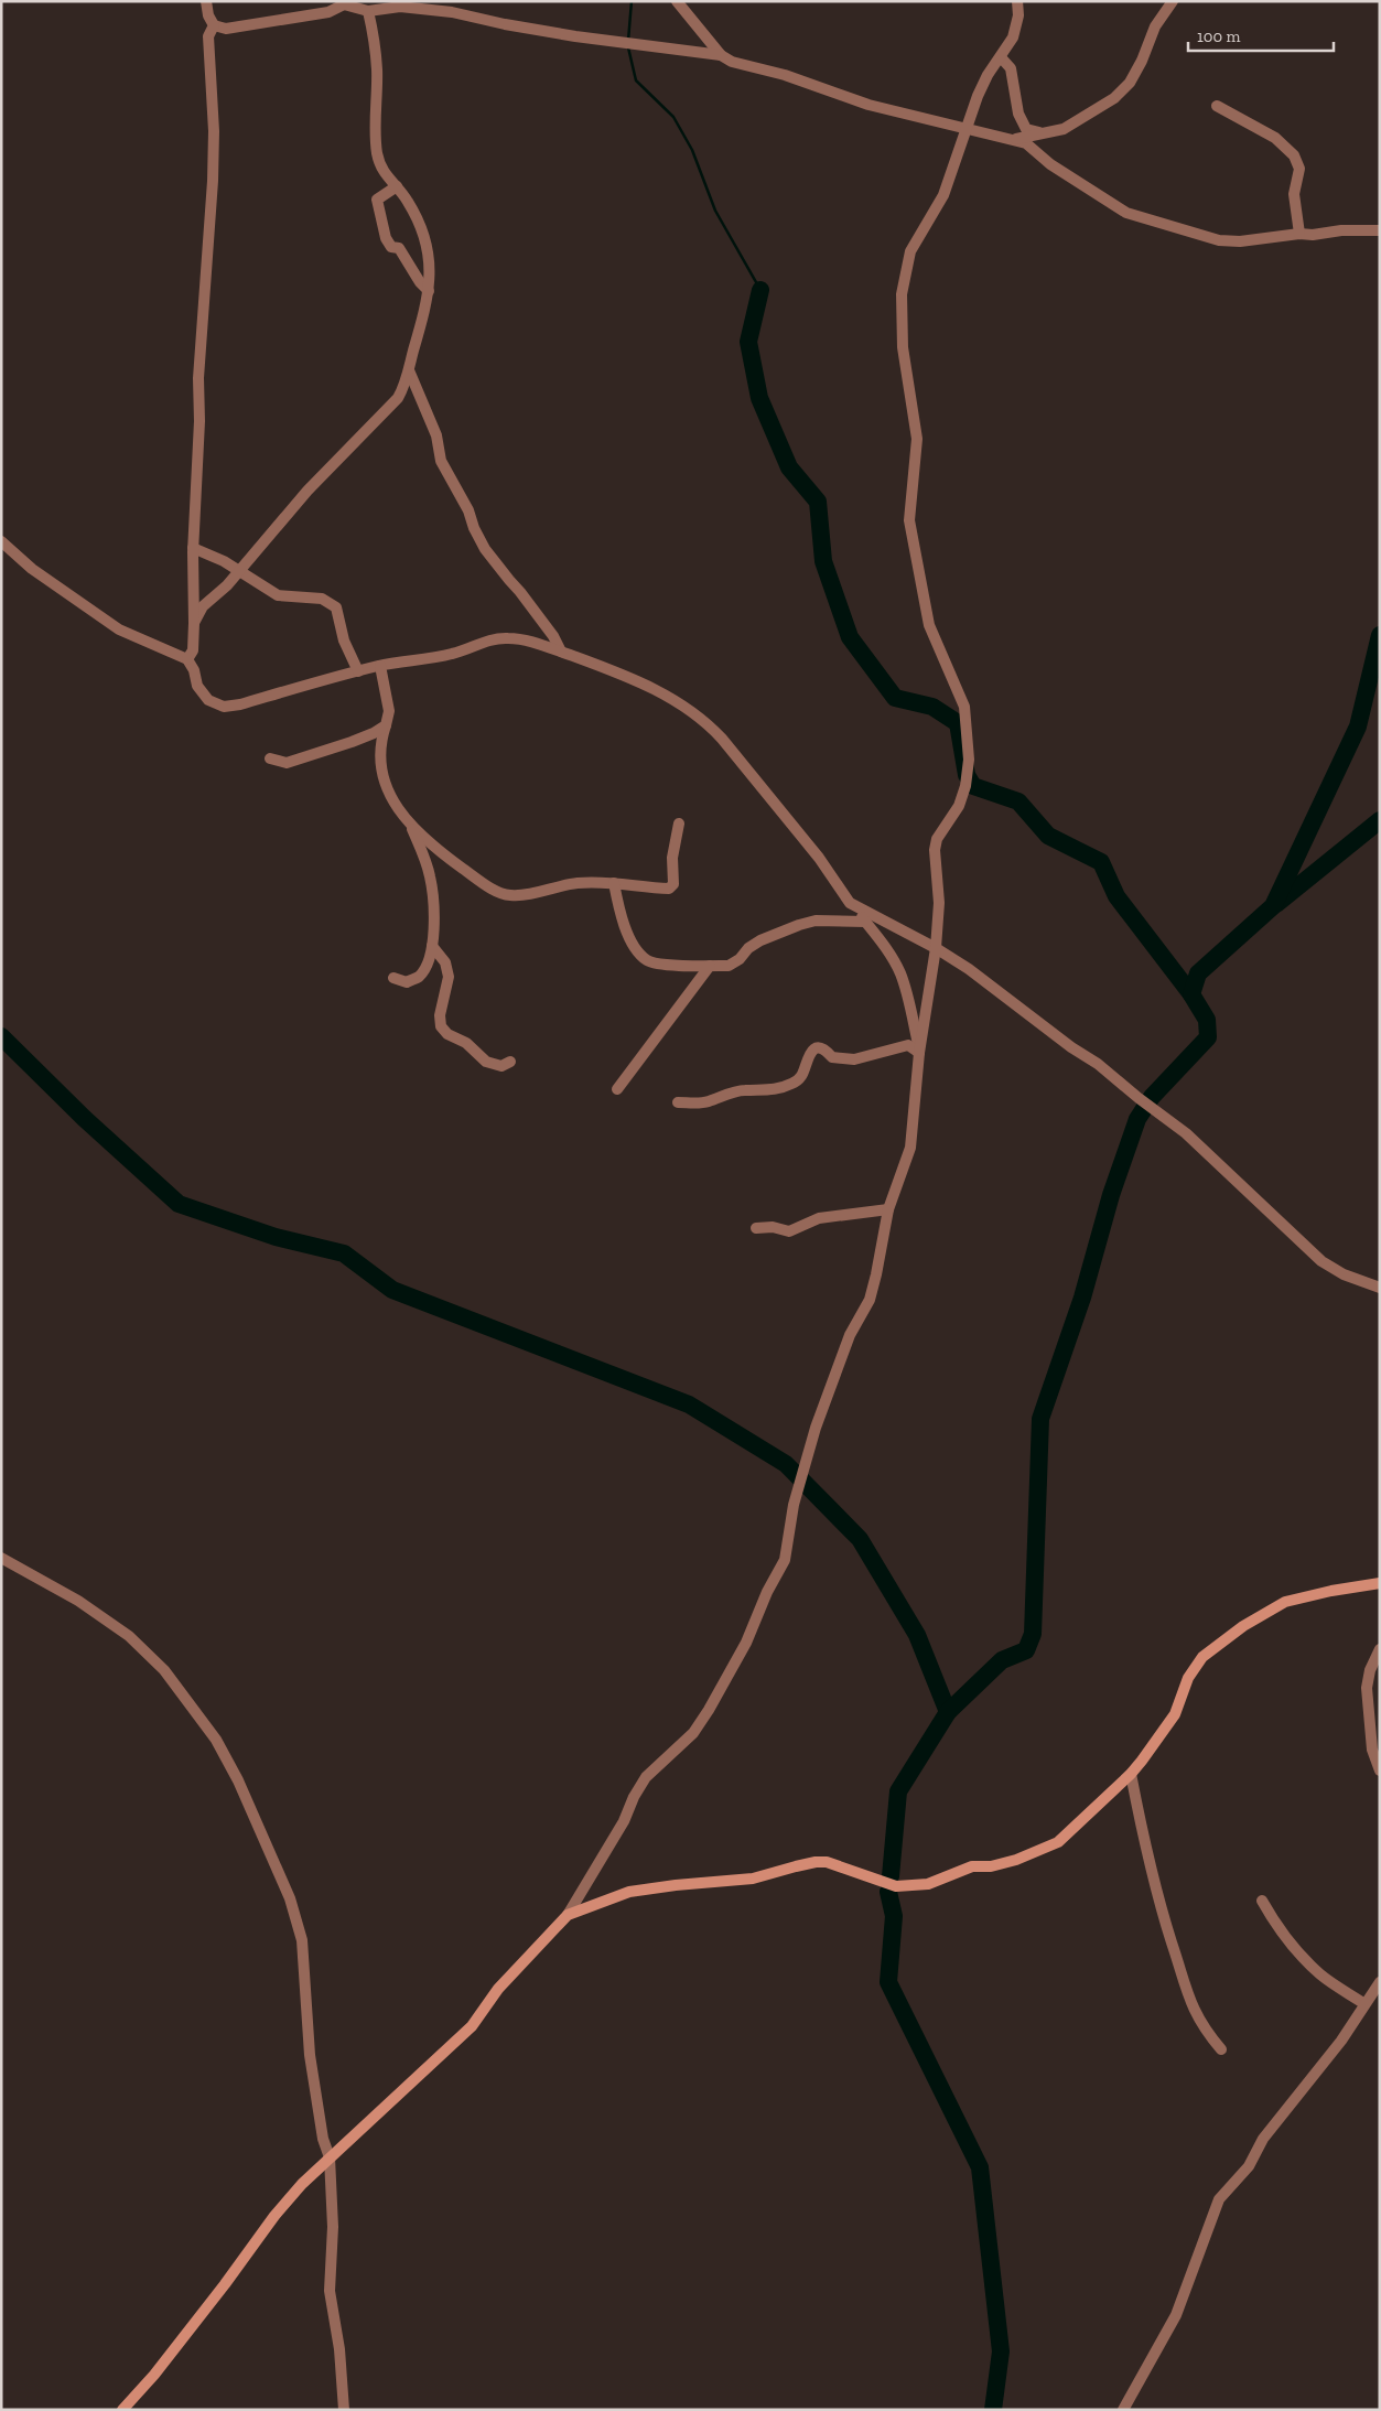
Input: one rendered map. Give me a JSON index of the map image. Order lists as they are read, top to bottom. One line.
{"scale_bar":"100 m"}
